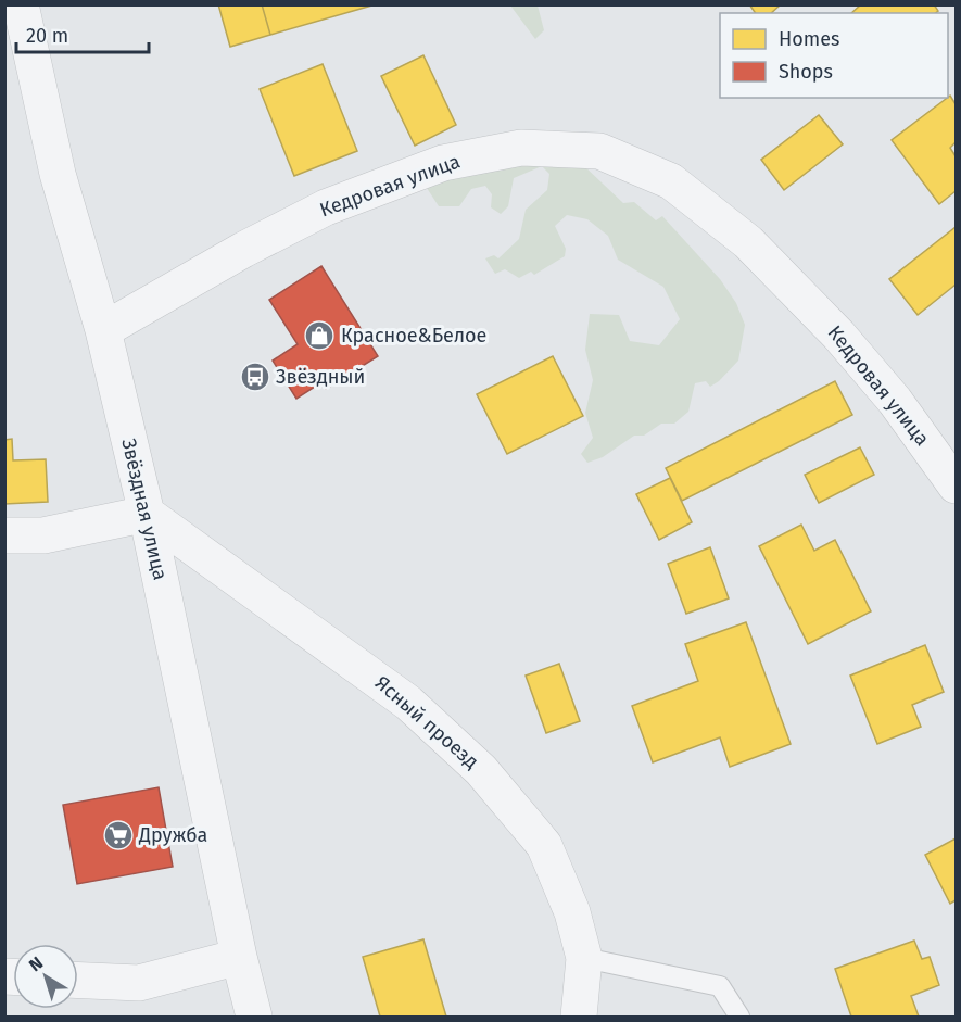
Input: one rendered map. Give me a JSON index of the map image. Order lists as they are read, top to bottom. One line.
{"streets":{"street":["Кедровая улица","Звёздная улица","Ясный проезд"]},"crossings":[["Кедровая улица","Звёздная улица"],["Звёздная улица","Ясный проезд"]],"places":{"shop":["Красное&Белое"],"bus stop":["Звёздный"],"supermarket":["Дружба"]},"legend":["Homes","Shops"],"scale_bar":"20 m","north":"top left"}
